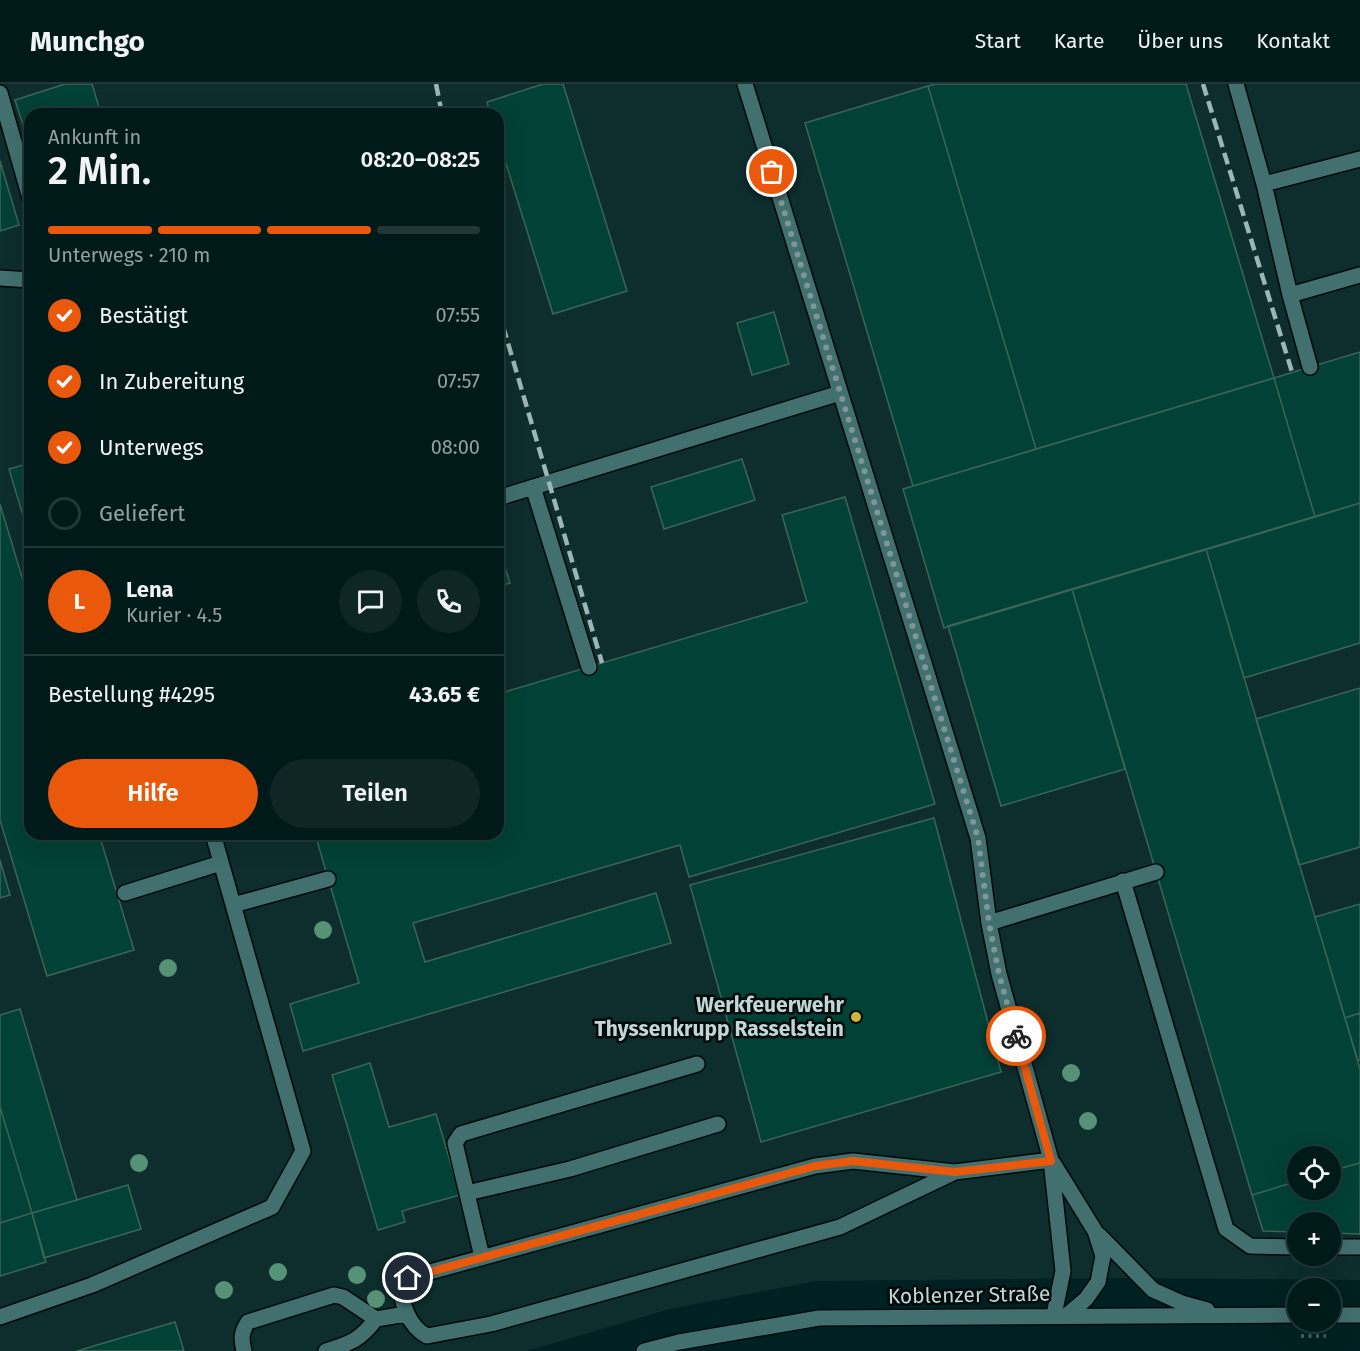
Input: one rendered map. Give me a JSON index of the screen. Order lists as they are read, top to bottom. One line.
{"streets":{"street":["Koblenzer Straße"]},"places":["Werkfeuerwehr Thyssenkrupp Rasselstein"],"page":{"header":"Munchgo","nav":["Start","Karte","Über uns","Kontakt"],"heading":["2 Min.","Ankunft in","08:20–08:25"],"panel":["Lena","Kurier · 4.5","Bestellung #4295","43.65 €"],"bar":"Unterwegs · 210 m","list":[["Bestätigt","07:55"],["In Zubereitung","07:57"],["Unterwegs","08:00"],"Geliefert"],"round":"L","buttons":["Hilfe","Teilen"],"map_buttons":["+","−"]}}
